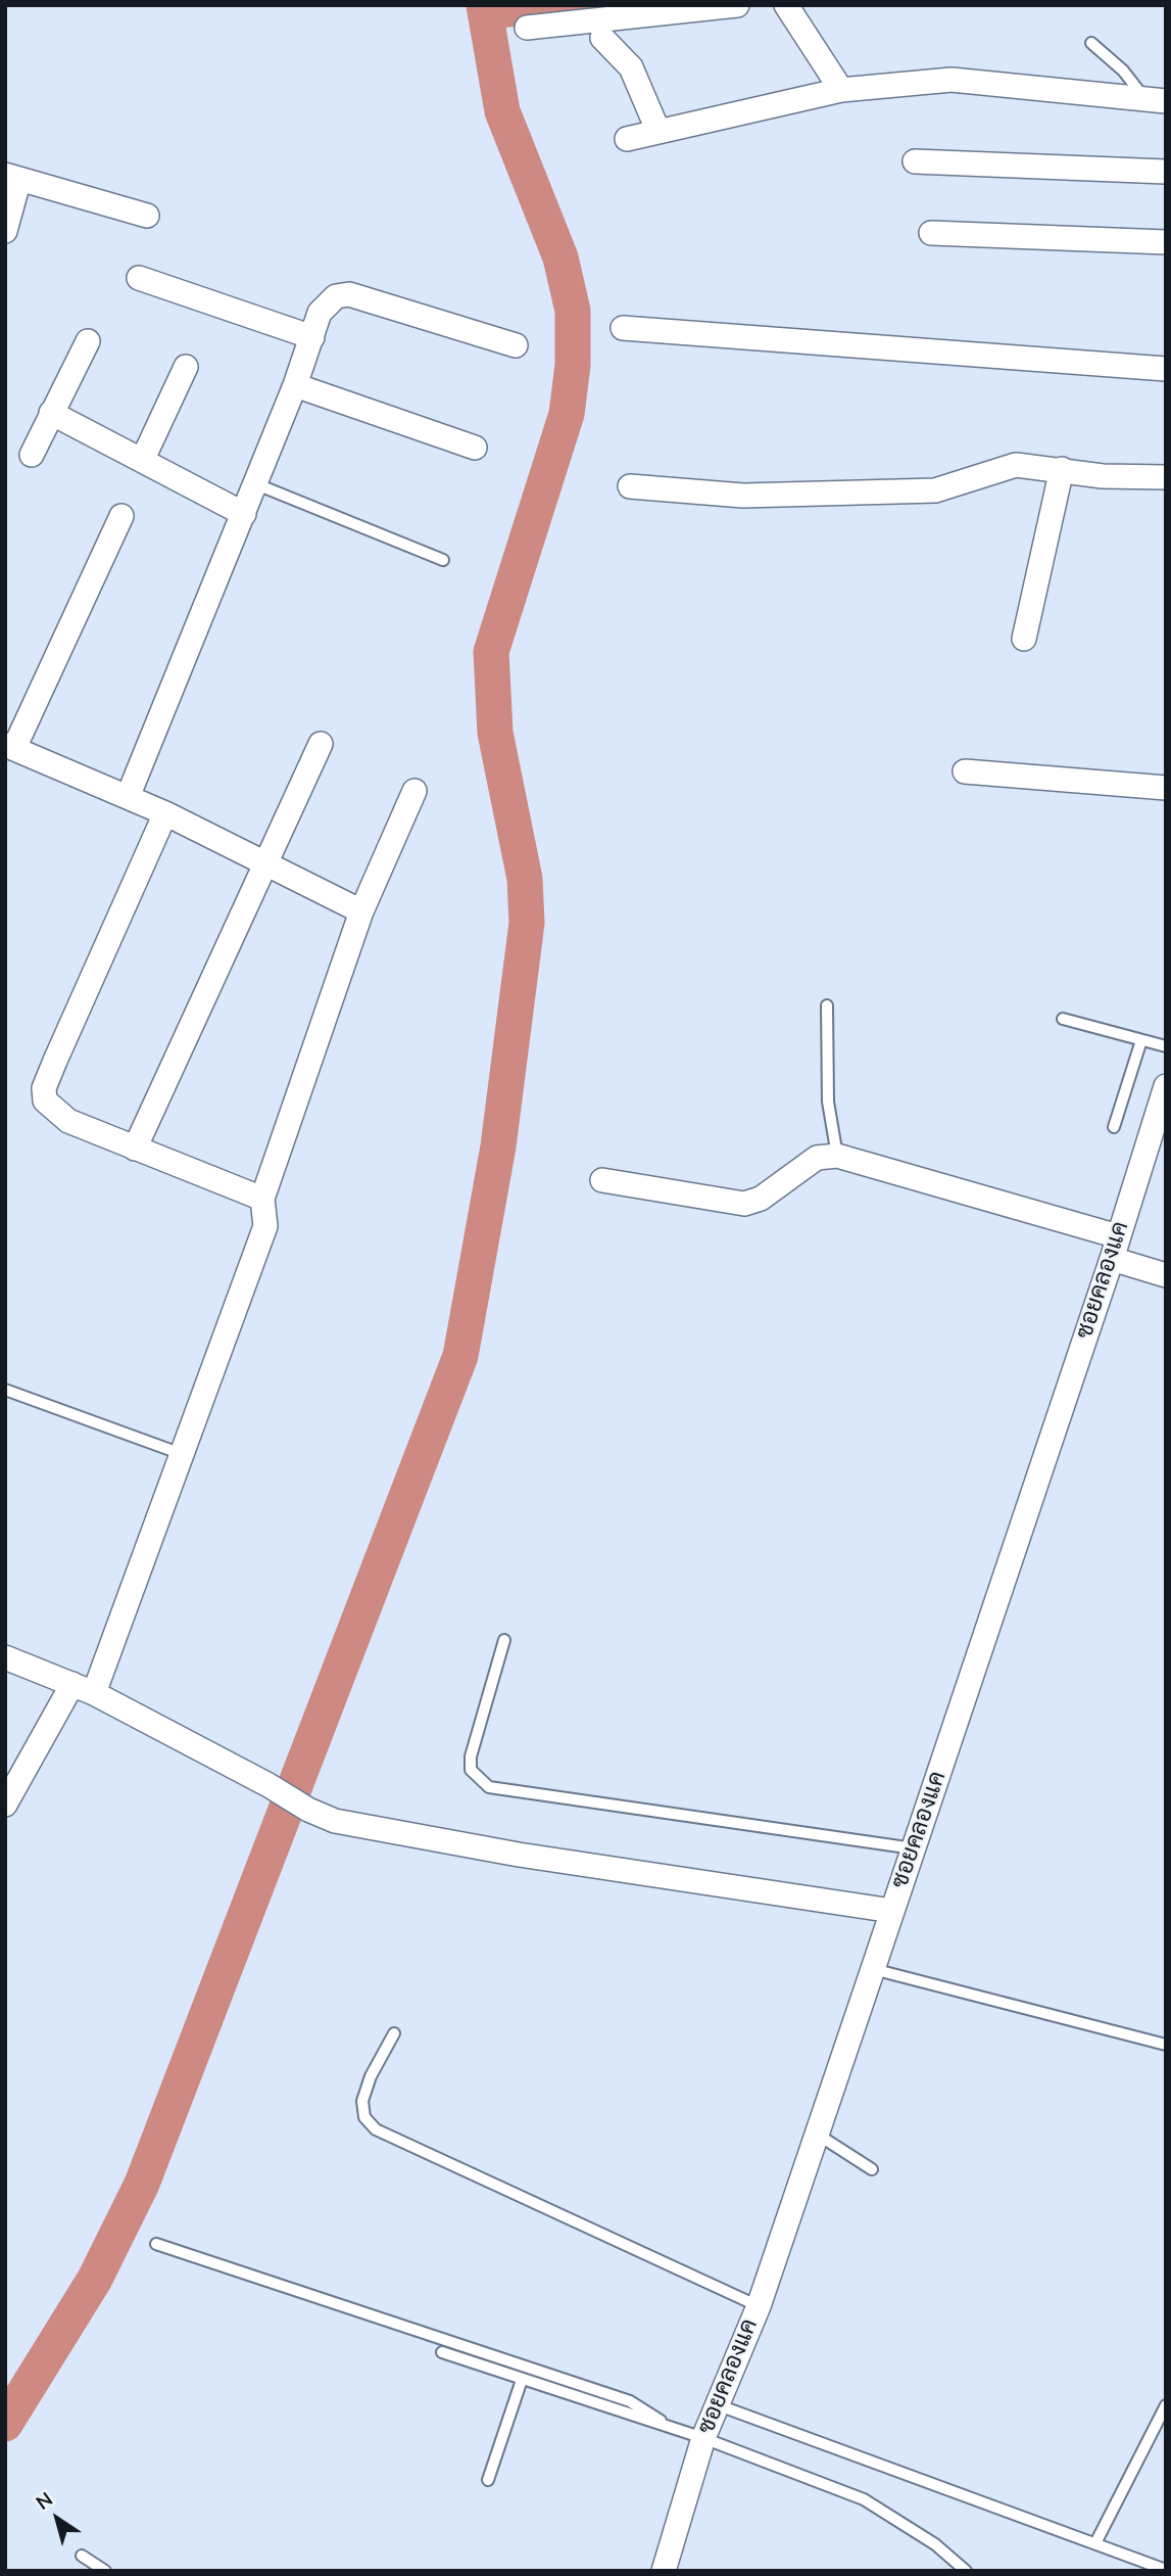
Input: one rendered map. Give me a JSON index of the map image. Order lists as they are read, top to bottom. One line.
{"streets":{"street":["ซอยคลองแค"]},"north":"top left"}
